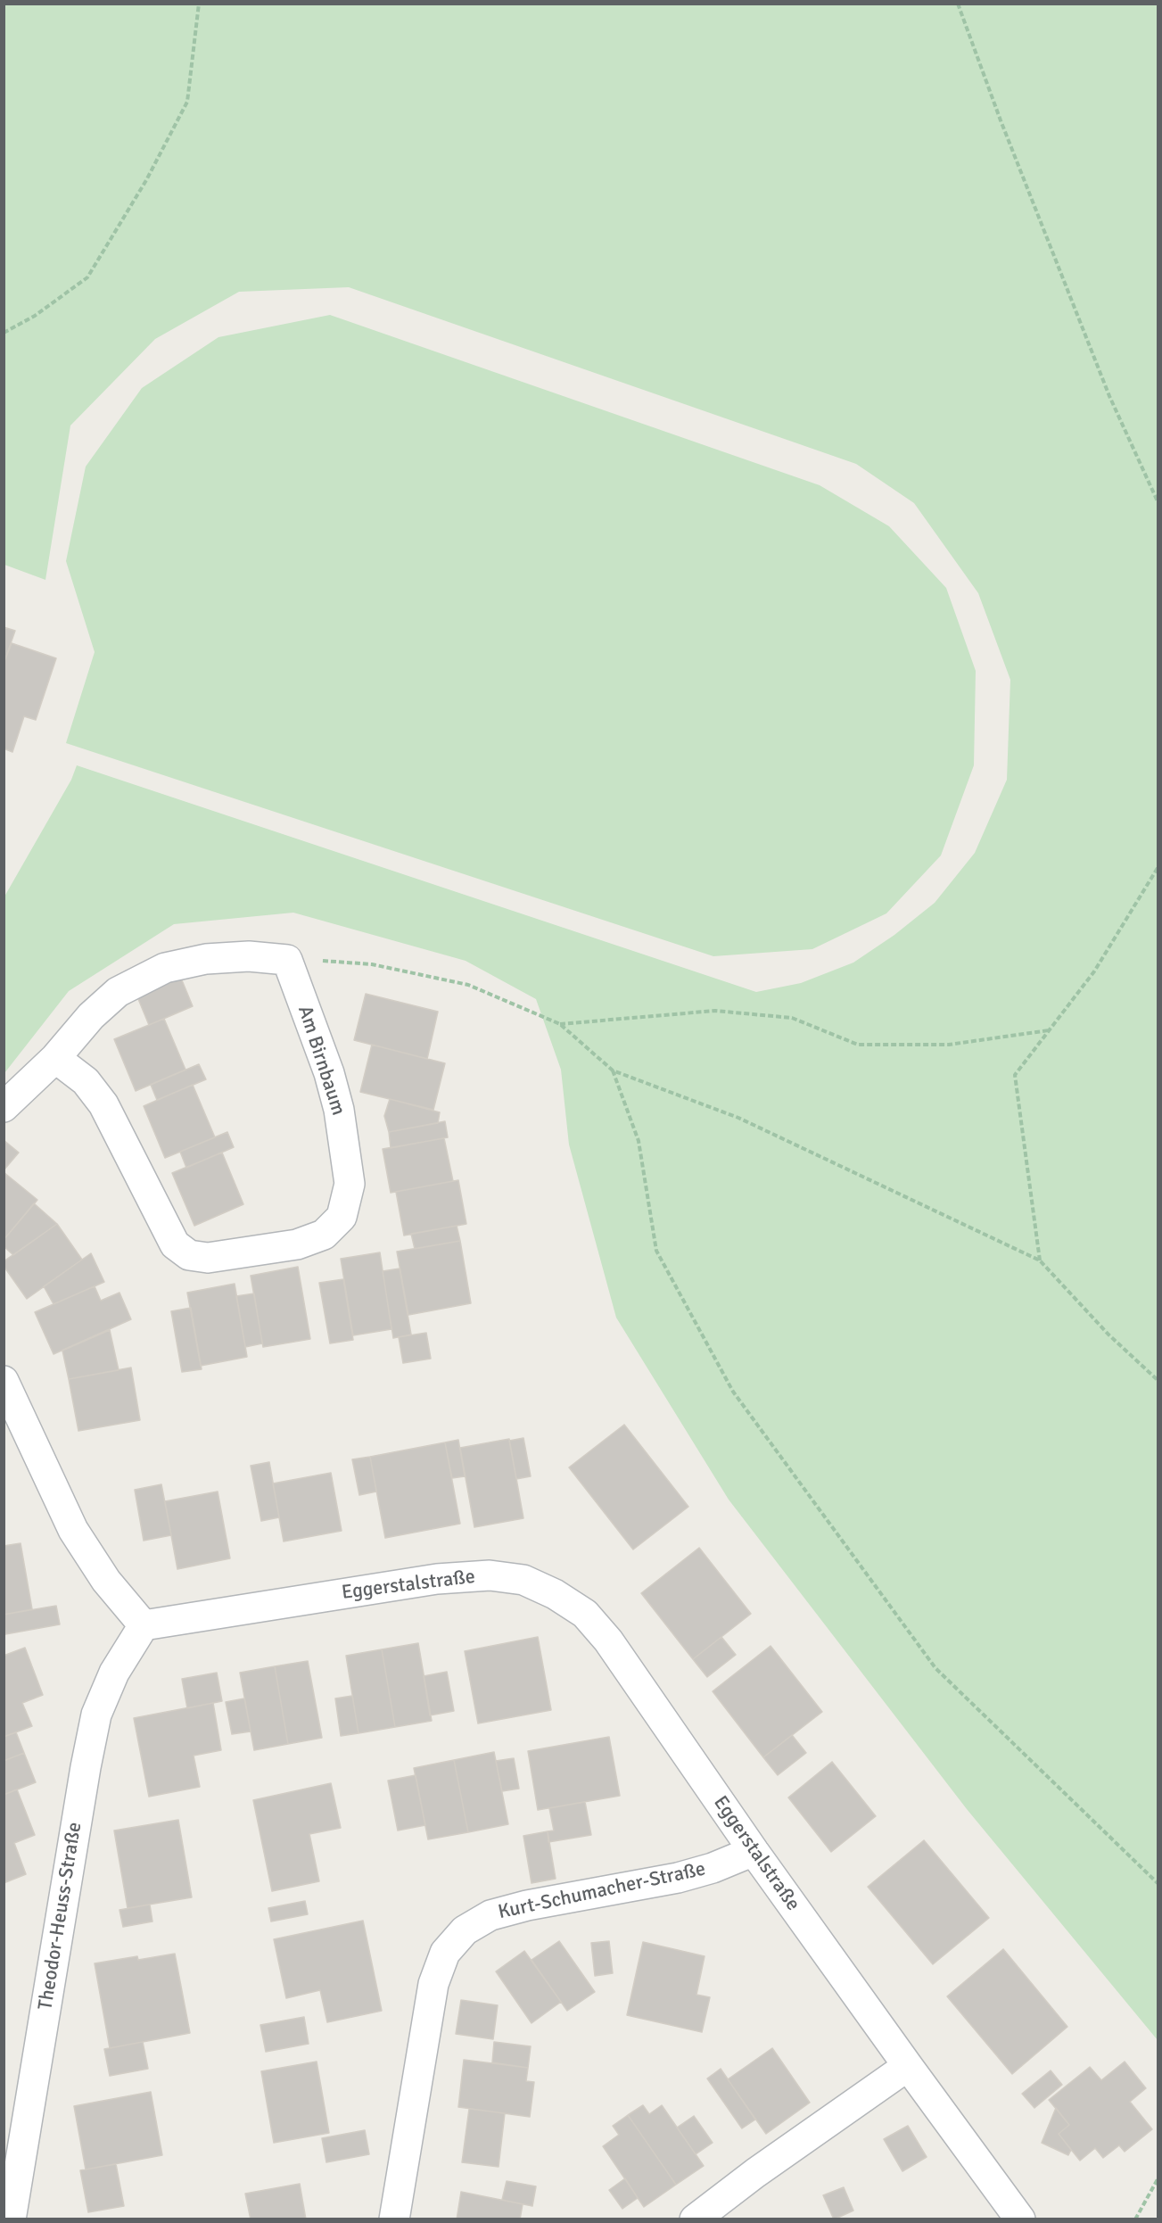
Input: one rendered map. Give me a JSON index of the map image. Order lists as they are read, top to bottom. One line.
{"streets":{"street":["Am Birnbaum","Eggerstalstraße","Kurt-Schumacher-Straße","Theodor-Heuss-Straße"]},"crossings":[["Eggerstalstraße","Kurt-Schumacher-Straße"],["Eggerstalstraße","Theodor-Heuss-Straße"]]}
